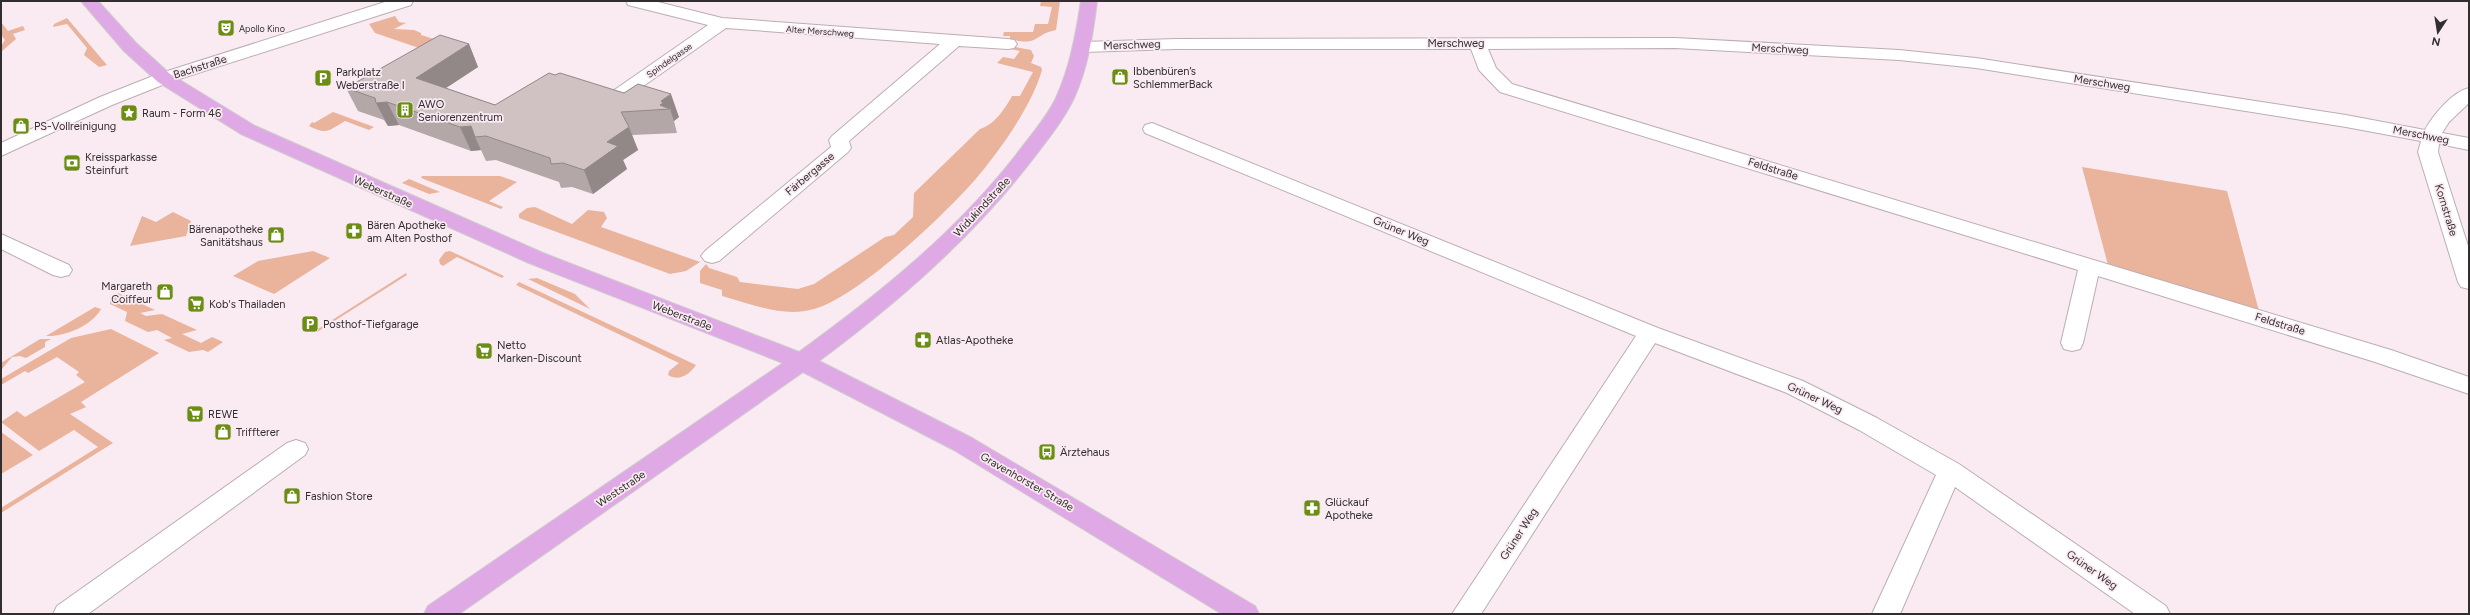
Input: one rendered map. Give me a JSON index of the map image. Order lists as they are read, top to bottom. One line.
{"streets":{"main road":["Weberstraße","Widukindstraße","Gravenhorster Straße","Weststraße"],"street":["Alter Merschweg","Merschweg","Spindelgasse","Bachstraße","Feldstraße","Färbergasse","Kornstraße","Grüner Weg"]},"crossings":[["Alter Merschweg","Spindelgasse"],["Alter Merschweg","Färbergasse"],["Merschweg","Feldstraße"],["Merschweg","Widukindstraße"],["Merschweg","Kornstraße"],["Bachstraße","Weberstraße"],["Weberstraße","Widukindstraße"],["Weberstraße","Gravenhorster Straße"],["Weberstraße","Weststraße"],["Widukindstraße","Gravenhorster Straße"],["Widukindstraße","Weststraße"],["Gravenhorster Straße","Weststraße"]],"places":{"theatre":["Apollo Kino"],"shop":["Ibbenbüren’s SchlemmerBack","PS-Vollreinigung","Bärenapotheke Sanitätshaus","Margareth Coiffeur","Triffterer","Fashion Store"],"parking":["Parkplatz Weberstraße I","Posthof-Tiefgarage"],"building":["AWO Seniorenzentrum"],"place":["Raum - Form 46"],"bank":["Kreissparkasse Steinfurt"],"pharmacy":["Bären Apotheke am Alten Posthof","Atlas-Apotheke","Glückauf Apotheke"],"supermarket":["Kob's Thailaden","Netto Marken-Discount","REWE"],"bus stop":["Ärztehaus"]},"north":"bottom"}
